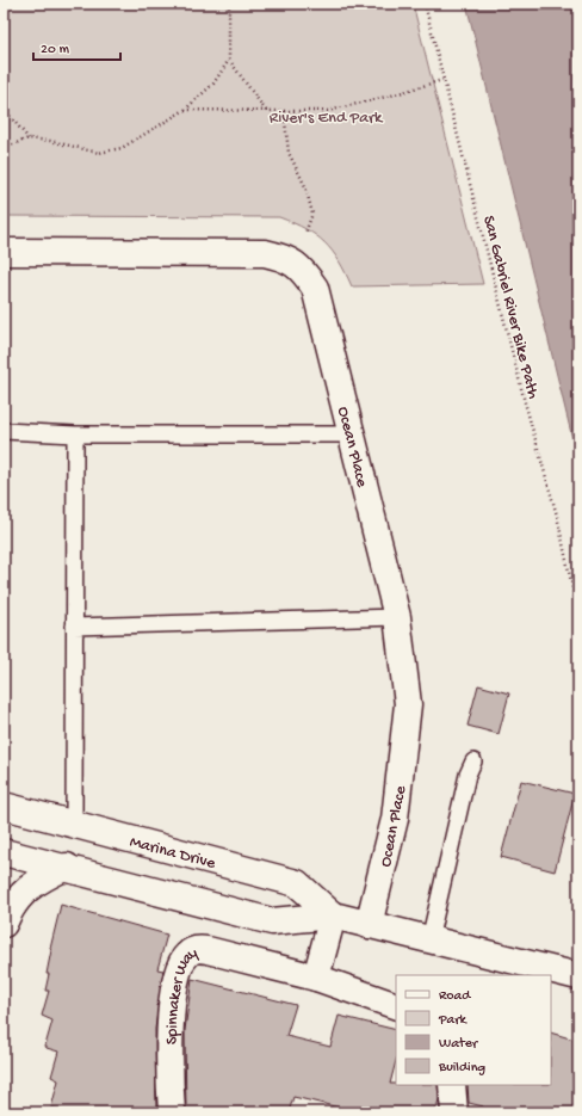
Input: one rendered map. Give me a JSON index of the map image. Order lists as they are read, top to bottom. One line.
{"streets":{"street":["Ocean Place","Marina Drive","Spinnaker Way"],"path":["San Gabriel River Bike Path"]},"crossings":[["Ocean Place","Marina Drive"]],"parks":["River's End Park"],"legend":["Road","Park","Water","Building"],"scale_bar":"20 m"}
